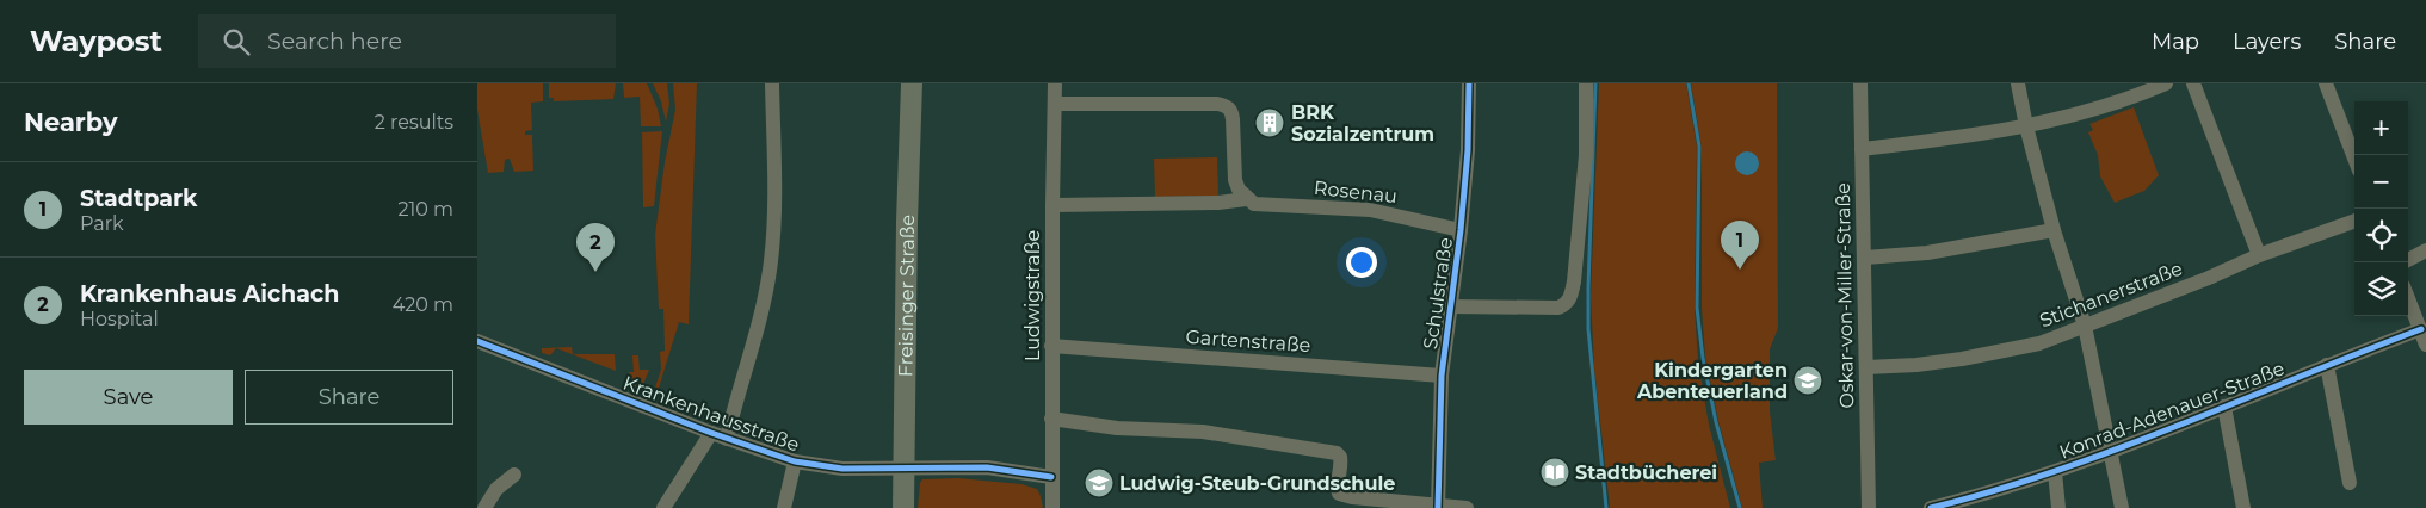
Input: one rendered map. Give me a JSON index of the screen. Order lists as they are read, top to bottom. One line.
{"streets":{"main road":["Freisinger Straße"],"street":["Rosenau","Schulstraße","Stichanerstraße","Ludwigstraße","Oskar-von-Miller-Straße","Gartenstraße","Konrad-Adenauer-Straße","Krankenhausstraße"]},"crossings":[["Rosenau","Schulstraße"],["Rosenau","Ludwigstraße"],["Schulstraße","Gartenstraße"],["Stichanerstraße","Oskar-von-Miller-Straße"],["Freisinger Straße","Krankenhausstraße"],["Ludwigstraße","Gartenstraße"],["Ludwigstraße","Krankenhausstraße"]],"places":{"building":["BRK Sozialzentrum"],"school or university":["Kindergarten Abenteuerland","Ludwig-Steub-Grundschule"],"library":["Stadtbücherei"]},"page":{"header":"Waypost","search":"Search here","nav":["Map","Layers","Share"],"heading":["Nearby","2 results"],"map_buttons":["+","−"],"list":[{"mark":"1","name":"Stadtpark","note":"Park","value":"210 m"},{"mark":"2","name":"Krankenhaus Aichach","note":"Hospital","value":"420 m"}],"pins":["1","2"],"buttons":["Save","Share"]}}
